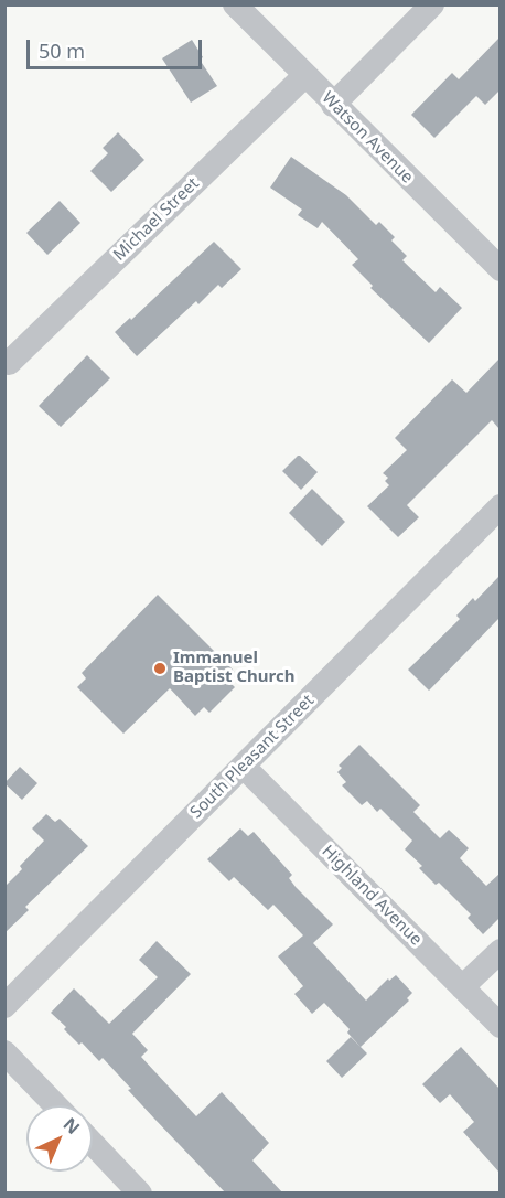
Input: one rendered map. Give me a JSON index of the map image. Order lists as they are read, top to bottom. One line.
{"streets":{"street":["Watson Avenue","Michael Street","South Pleasant Street","Highland Avenue"]},"crossings":[["Watson Avenue","Michael Street"],["South Pleasant Street","Highland Avenue"]],"places":["Immanuel Baptist Church"],"scale_bar":"50 m","north":"top right"}
